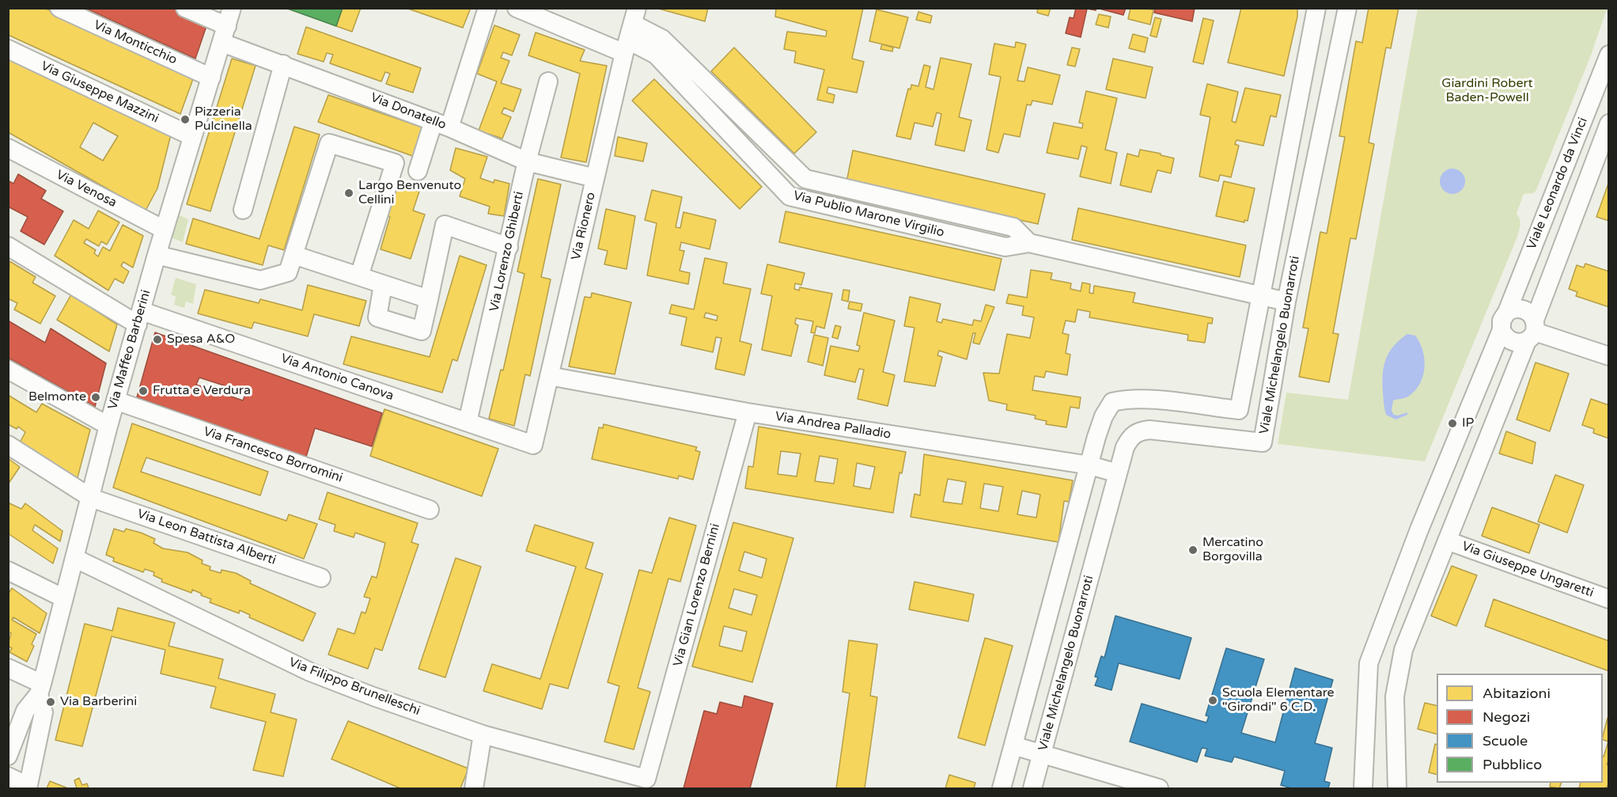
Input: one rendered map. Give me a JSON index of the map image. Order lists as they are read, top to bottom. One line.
{"streets":{"street":["Via Monticchio","Via Giuseppe Mazzini","Via Donatello","Viale Leonardo da Vinci","Via Venosa","Via Publio Marone Virgilio","Via Rionero","Via Lorenzo Ghiberti","Viale Michelangelo Buonarroti","Via Maffeo Barberini","Via Antonio Canova","Via Andrea Palladio","Via Francesco Borromini","Via Leon Battista Alberti","Via Giuseppe Ungaretti","Via Gian Lorenzo Bernini","Via Filippo Brunelleschi"]},"crossings":[["Via Monticchio","Via Maffeo Barberini"],["Via Giuseppe Mazzini","Via Maffeo Barberini"],["Via Donatello","Via Rionero"],["Via Donatello","Via Lorenzo Ghiberti"],["Via Donatello","Via Maffeo Barberini"],["Viale Leonardo da Vinci","Via Giuseppe Ungaretti"],["Via Venosa","Via Maffeo Barberini"],["Via Publio Marone Virgilio","Via Rionero"],["Via Publio Marone Virgilio","Viale Michelangelo Buonarroti"],["Via Rionero","Via Antonio Canova"],["Via Rionero","Via Andrea Palladio"],["Via Lorenzo Ghiberti","Via Antonio Canova"],["Viale Michelangelo Buonarroti","Via Andrea Palladio"],["Via Maffeo Barberini","Via Antonio Canova"],["Via Maffeo Barberini","Via Francesco Borromini"],["Via Maffeo Barberini","Via Leon Battista Alberti"],["Via Maffeo Barberini","Via Filippo Brunelleschi"],["Via Andrea Palladio","Via Gian Lorenzo Bernini"],["Via Gian Lorenzo Bernini","Via Filippo Brunelleschi"]],"parks":["Giardini Robert Baden-Powell"],"places":["Pizzeria Pulcinella","Largo Benvenuto Cellini","Spesa A&O","Frutta e Verdura","Belmonte","IP","Mercatino Borgovilla","Scuola Elementare \"Girondi\" 6 C.D.","Via Barberini"],"legend":["Abitazioni","Negozi","Scuole","Pubblico"]}
